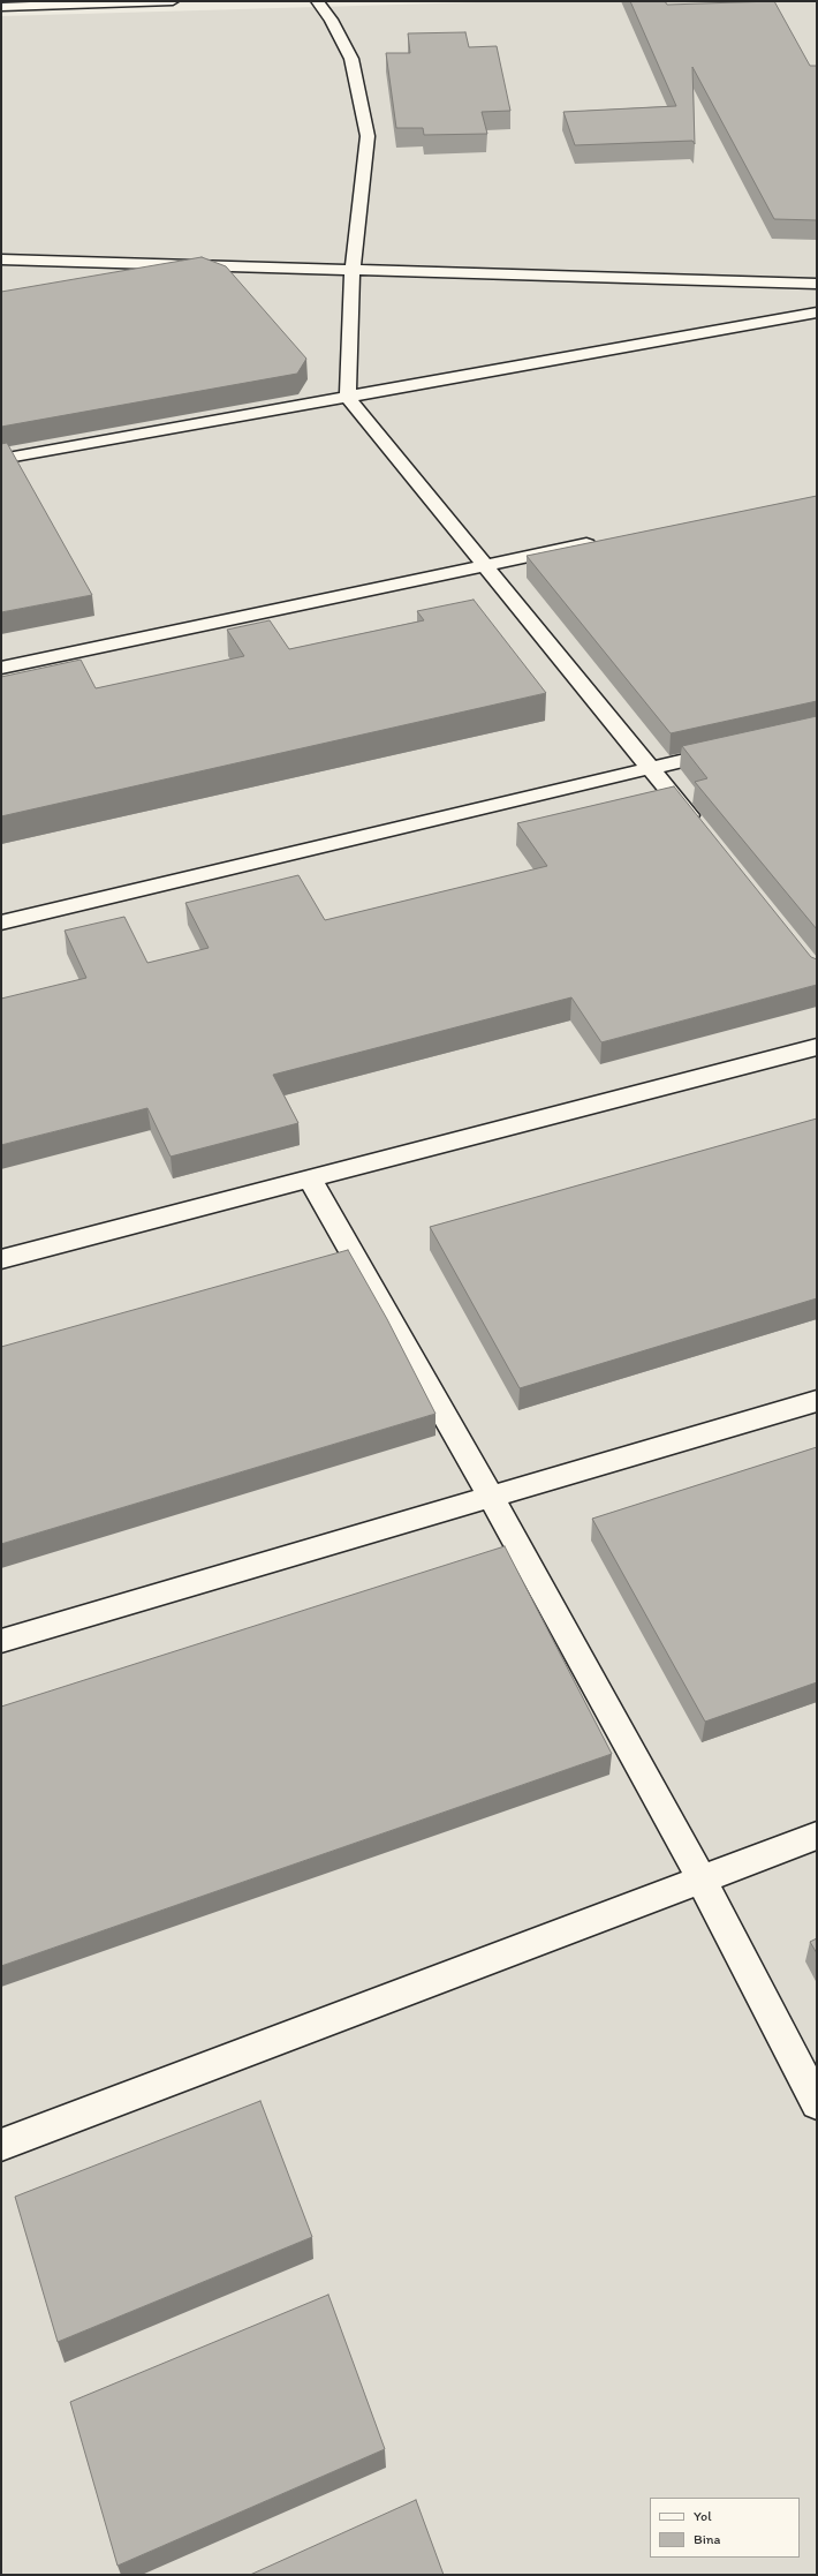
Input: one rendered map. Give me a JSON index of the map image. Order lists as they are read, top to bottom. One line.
{"legend":["Yol","Bina"]}
